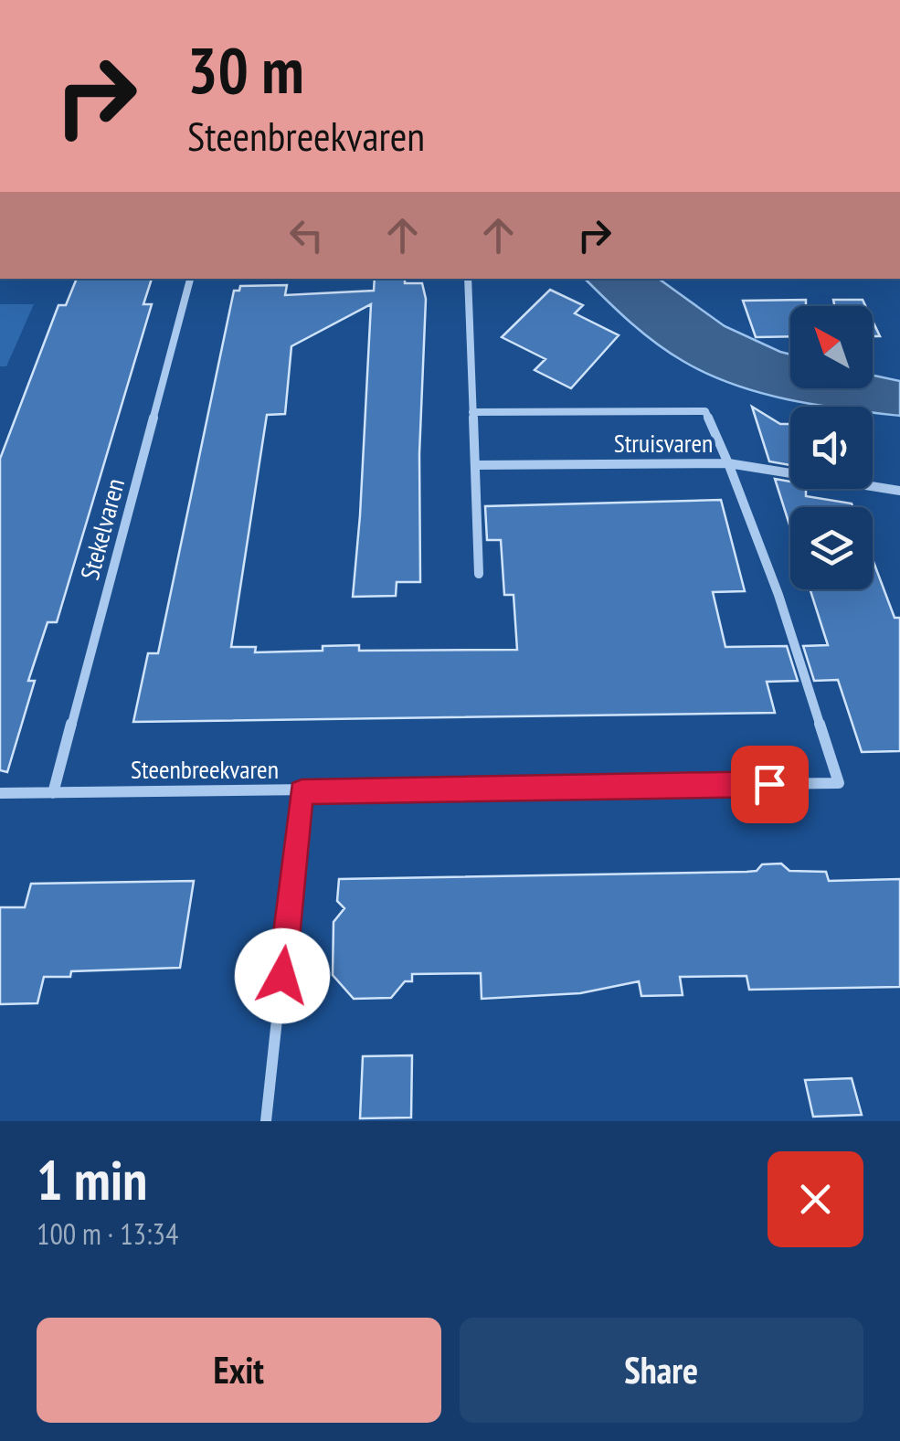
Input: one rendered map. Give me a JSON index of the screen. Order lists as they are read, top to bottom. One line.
{"streets":{"street":["Struisvaren","Stekelvaren","Steenbreekvaren"]},"crossings":[["Struisvaren","Steenbreekvaren"],["Stekelvaren","Steenbreekvaren"]],"north":"top left","page":{"turn":["30 m","Steenbreekvaren"],"heading":["1 min","100 m · 13:34"],"buttons":["Exit","Share"]}}
